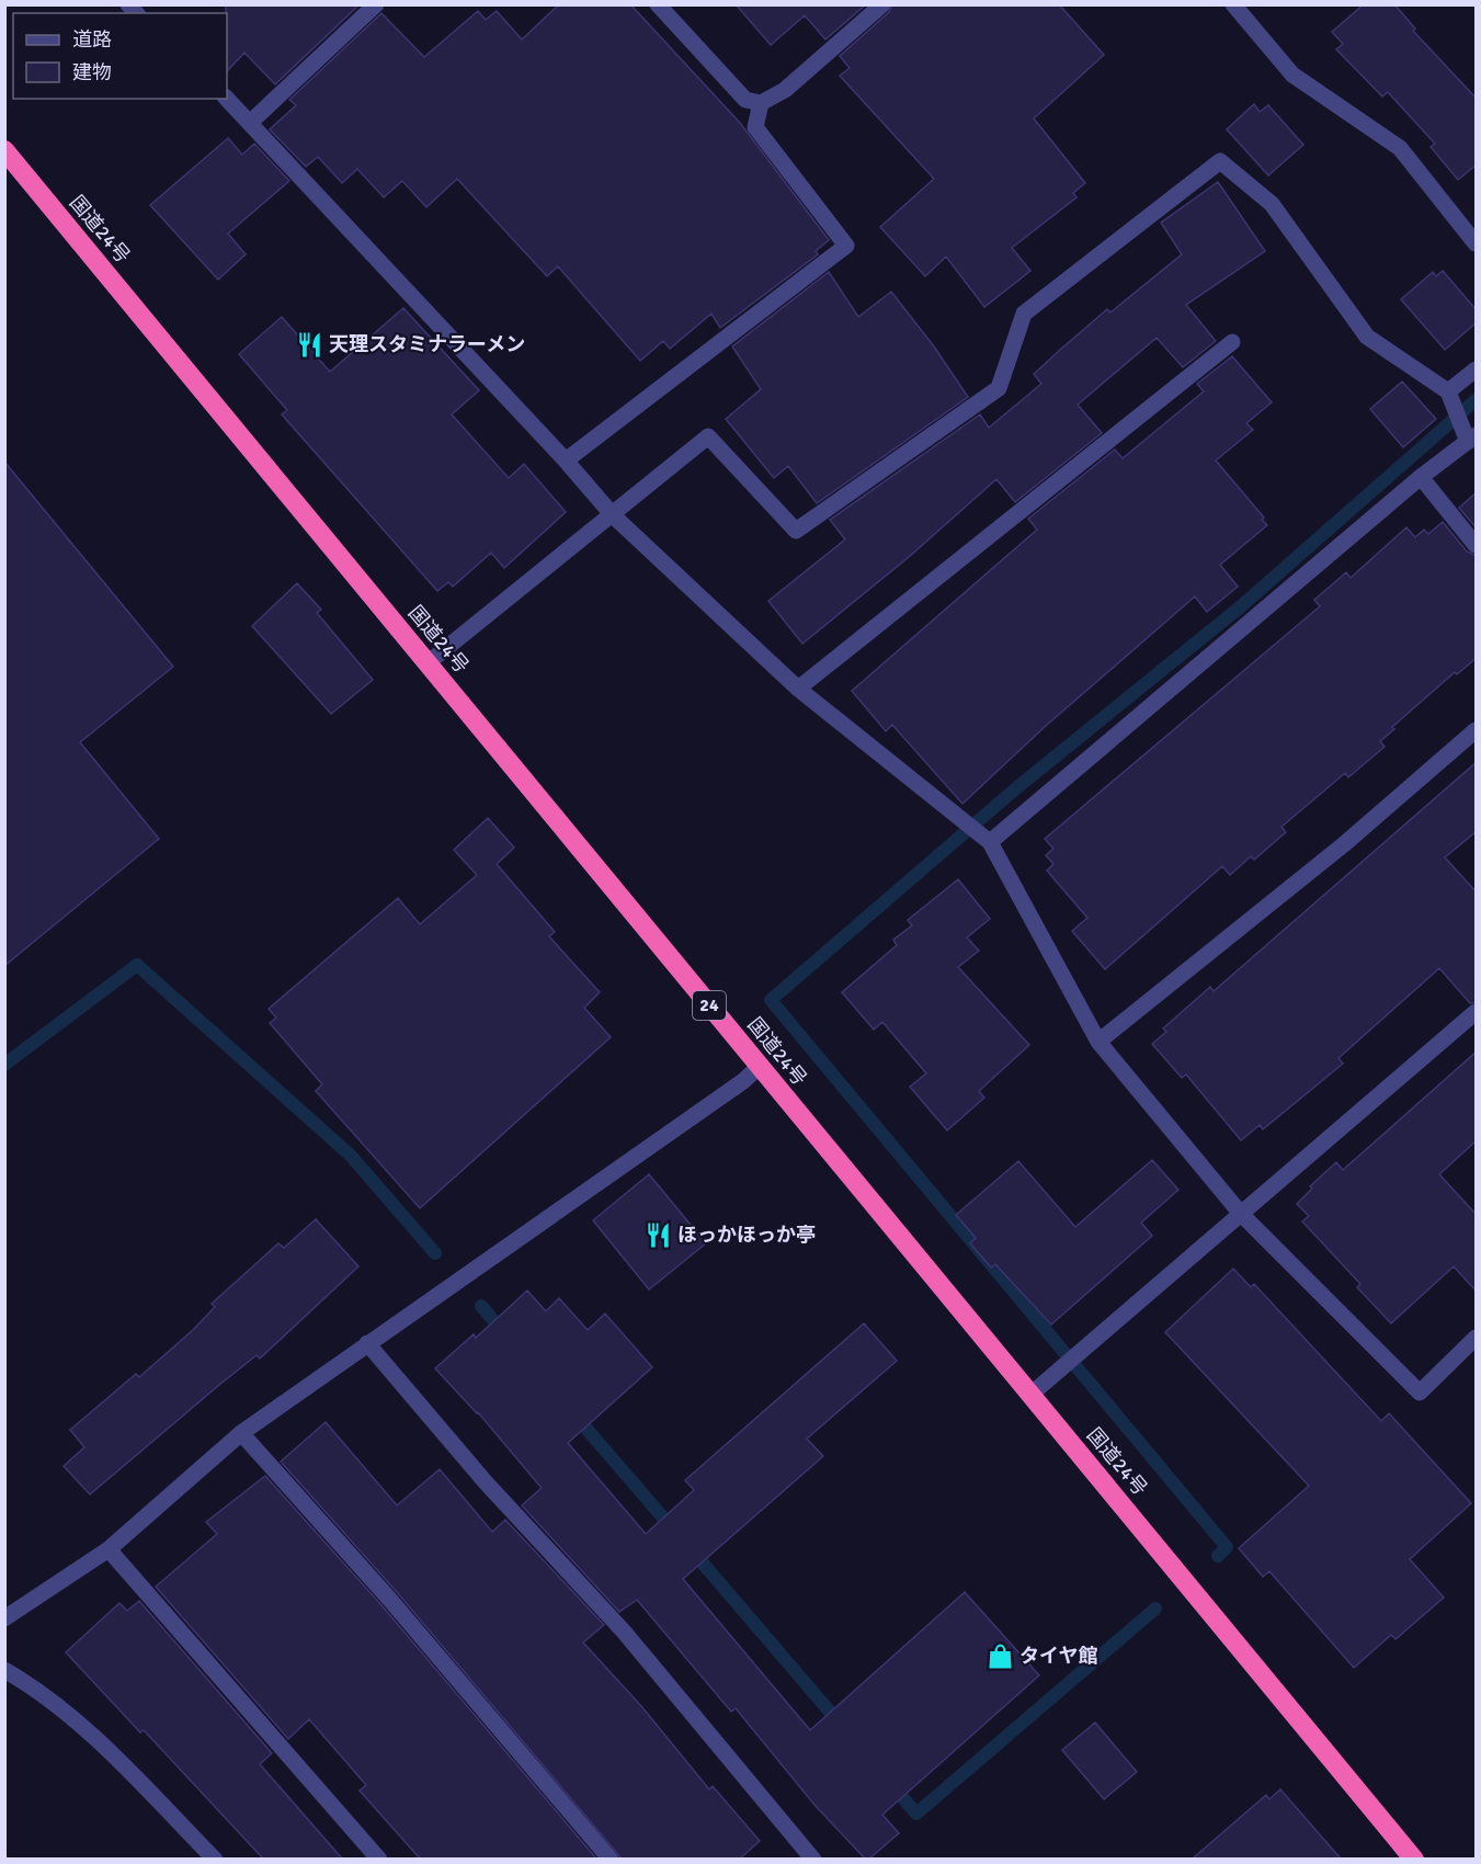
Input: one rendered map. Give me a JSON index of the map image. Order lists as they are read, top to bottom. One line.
{"streets":{"highway":["国道24号","24"]},"places":{"restaurant":["天理スタミナラーメン","ほっかほっか亭"],"shop":["タイヤ館"]},"legend":["道路","建物"]}
